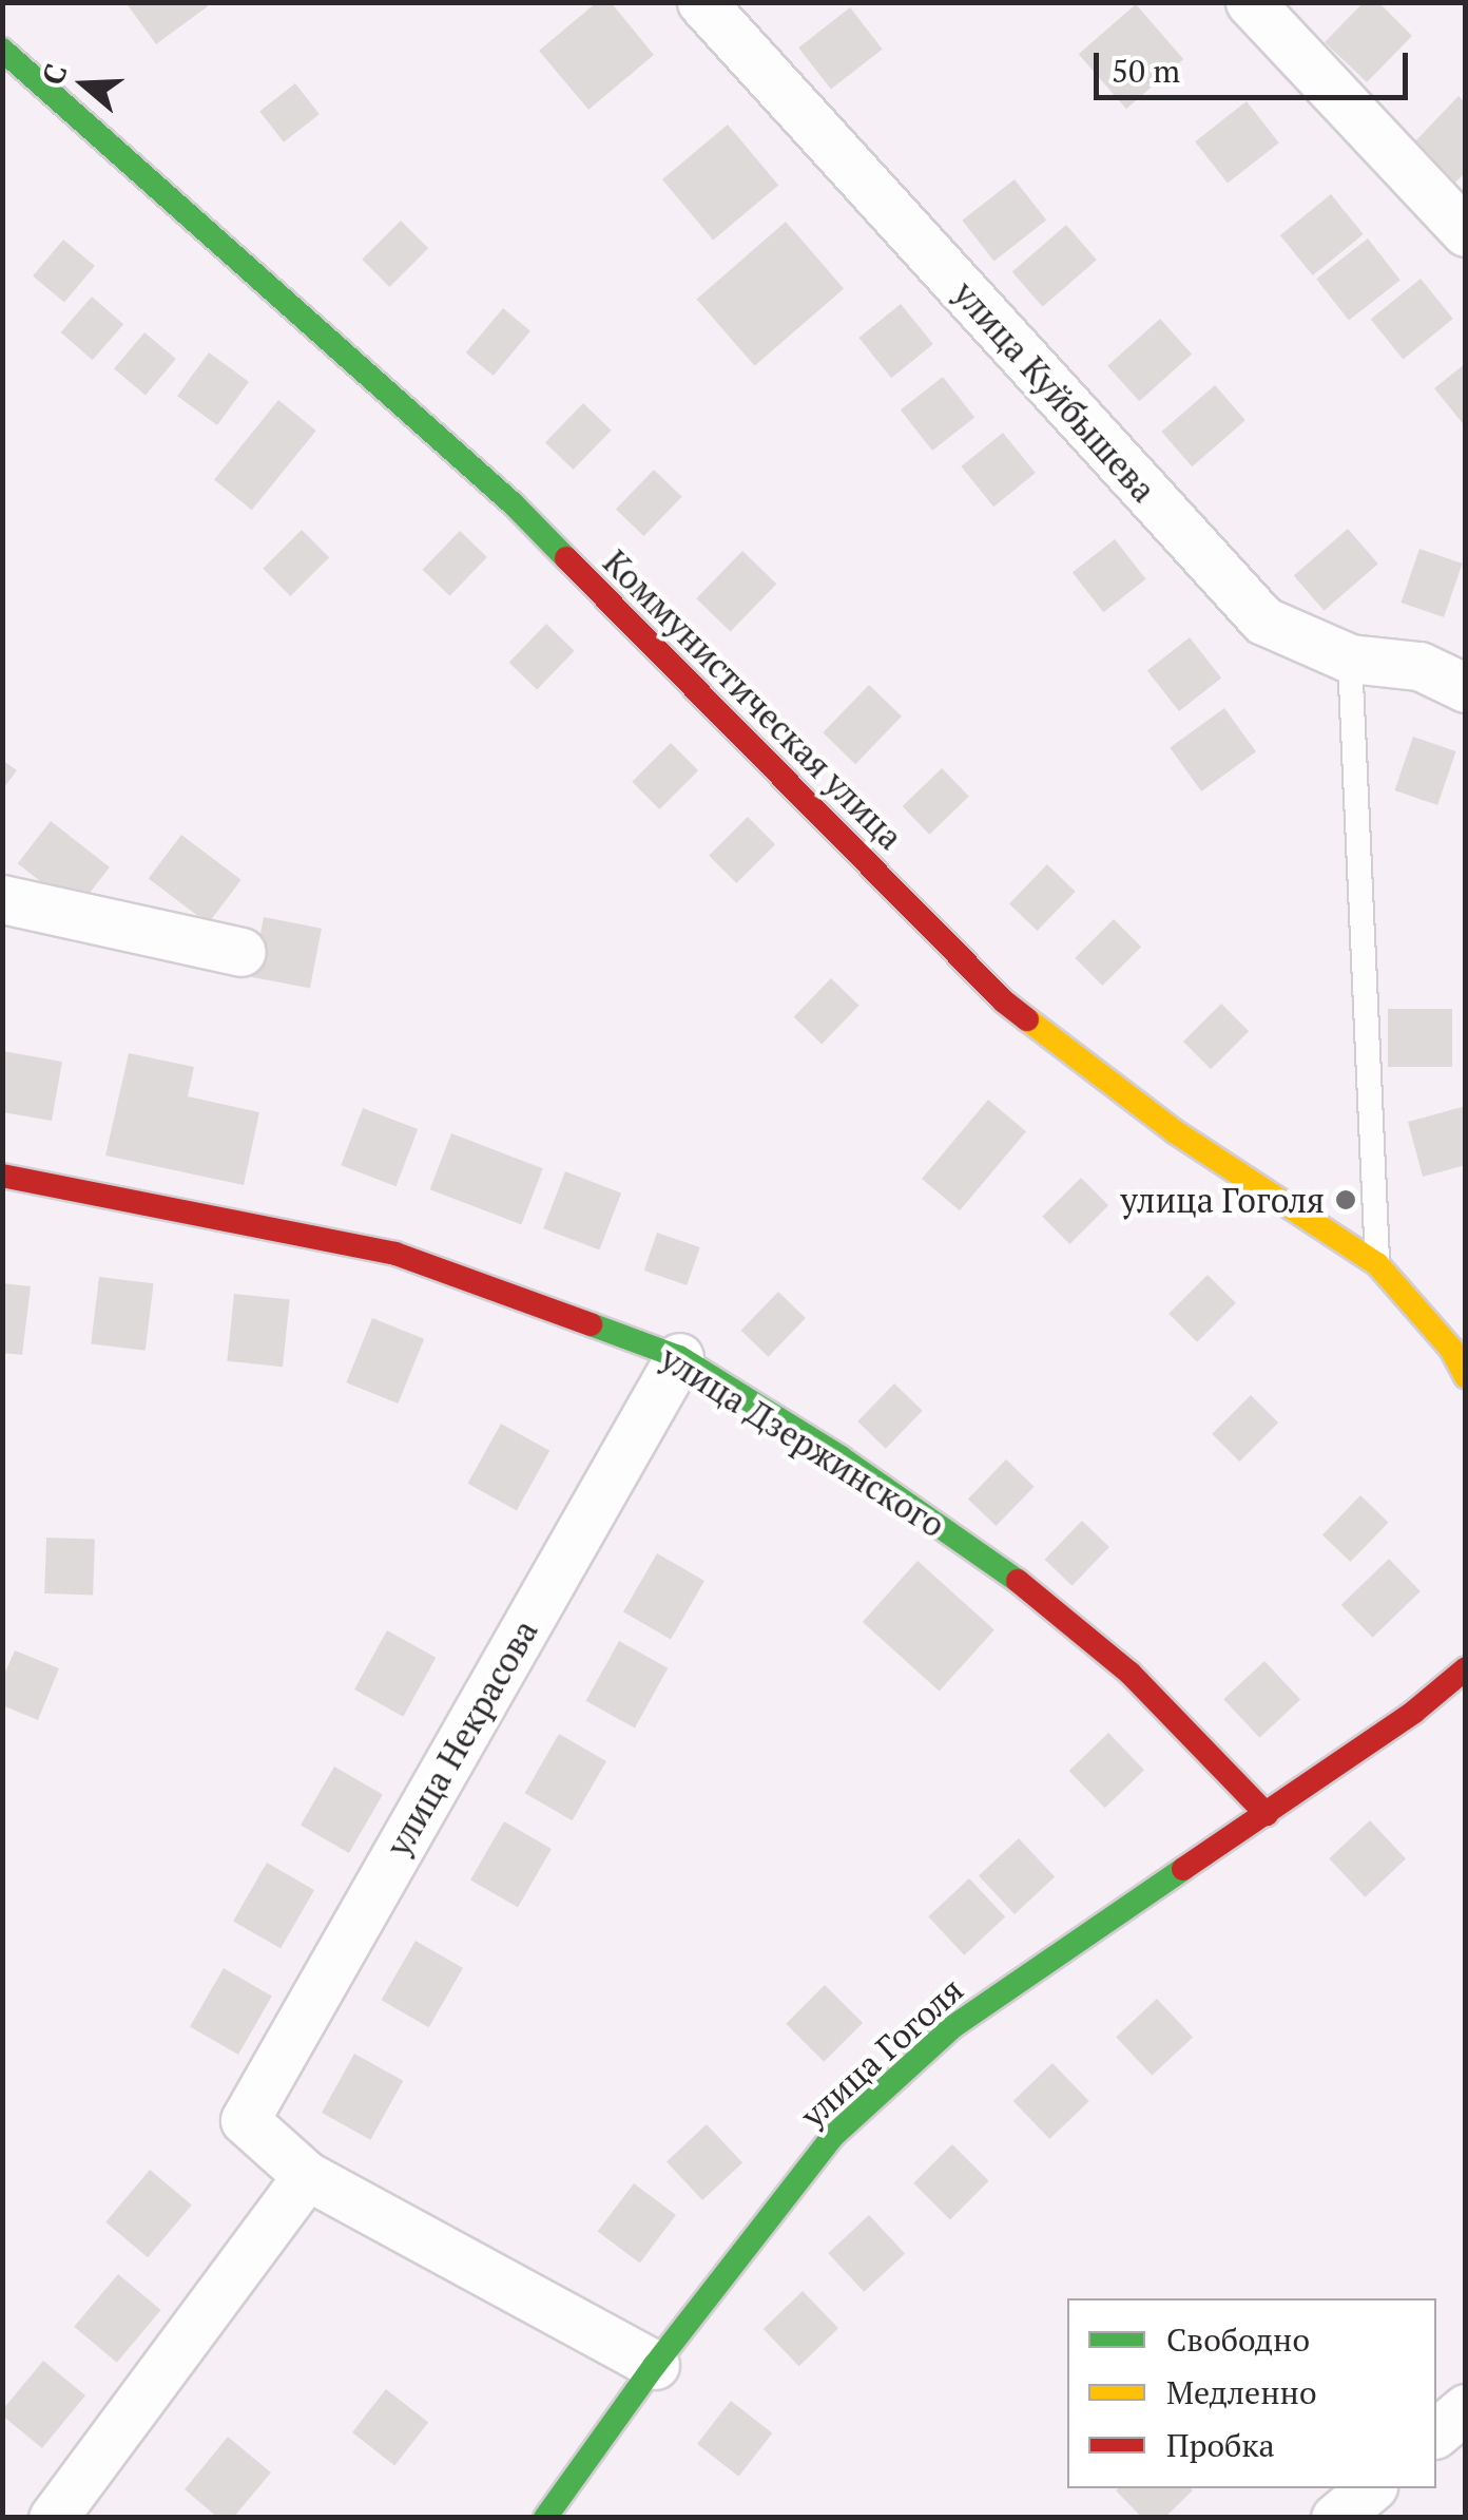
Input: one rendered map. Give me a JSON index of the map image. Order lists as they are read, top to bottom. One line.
{"streets":{"street":["улица Куйбышева","Коммунистическая улица","улица Дзержинского","улица Некрасова","улица Гоголя"]},"crossings":[["улица Дзержинского","улица Некрасова"],["улица Дзержинского","улица Гоголя"]],"places":["улица Гоголя"],"legend":["Свободно","Медленно","Пробка"],"scale_bar":"50 m","north":"left"}
